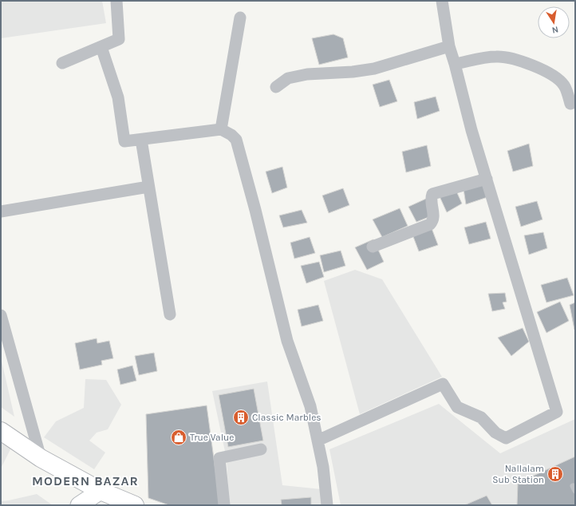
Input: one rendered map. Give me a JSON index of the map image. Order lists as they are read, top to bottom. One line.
{"districts":["MODERN BAZAR"],"places":{"building":["Classic Marbles","Nallalam Sub Station"],"shop":["True Value"]},"north":"bottom"}
